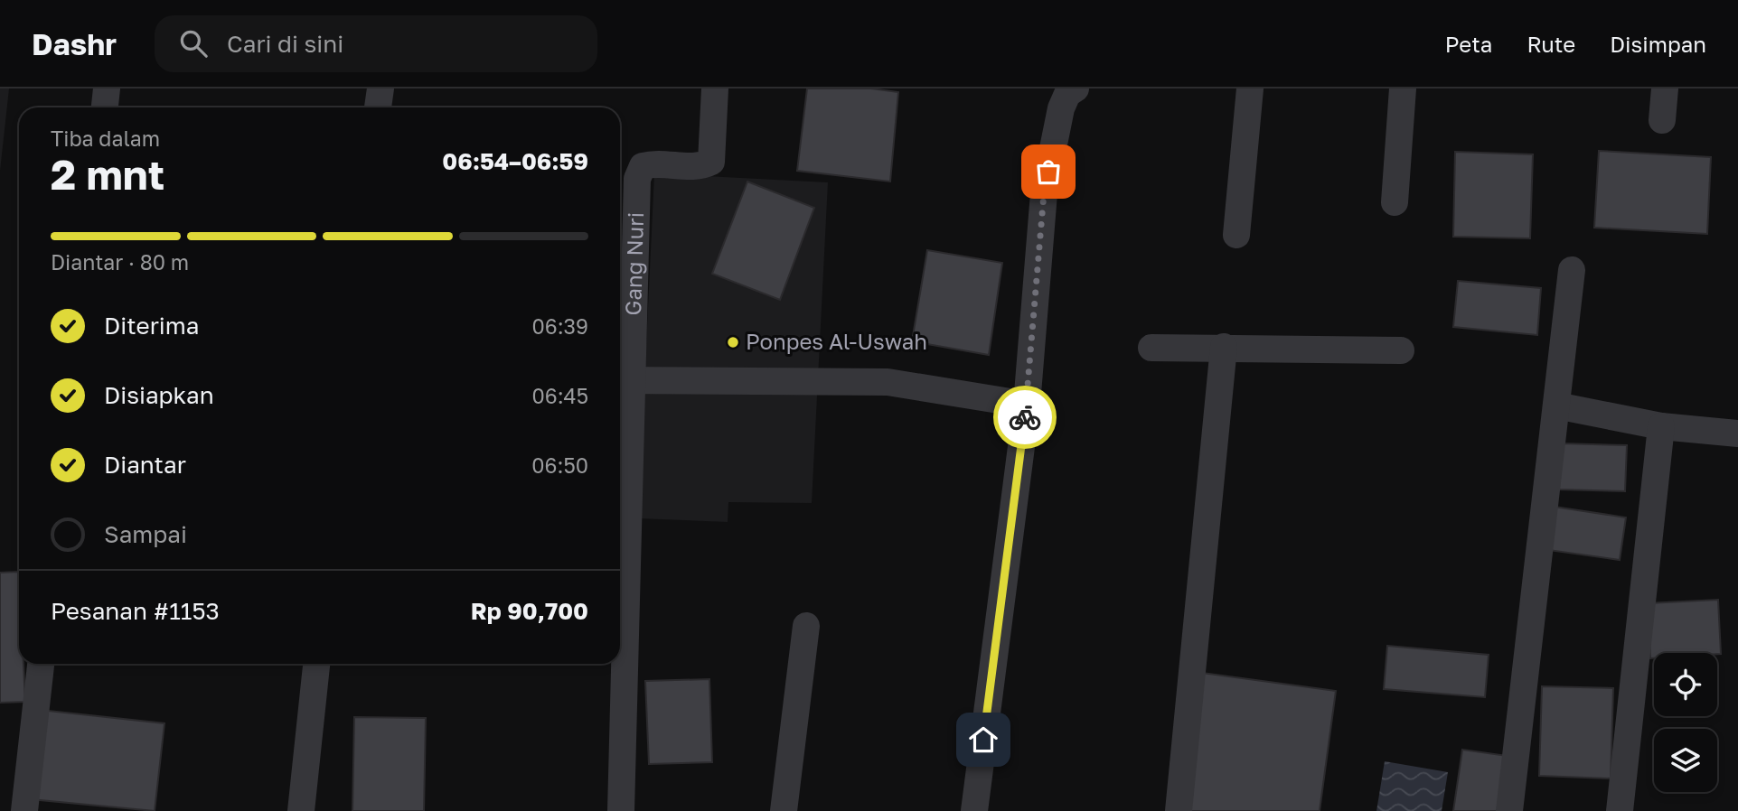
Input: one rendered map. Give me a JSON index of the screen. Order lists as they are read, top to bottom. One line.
{"streets":{"street":["Gang Nuri"]},"places":["Ponpes Al-Uswah"],"page":{"header":"Dashr","search":"Cari di sini","nav":["Peta","Rute","Disimpan"],"heading":["2 mnt","Tiba dalam","06:54–06:59"],"panel":["Pesanan #1153","Rp 90,700"],"bar":"Diantar · 80 m","list":[["Diterima","06:39"],["Disiapkan","06:45"],["Diantar","06:50"],"Sampai"]}}
